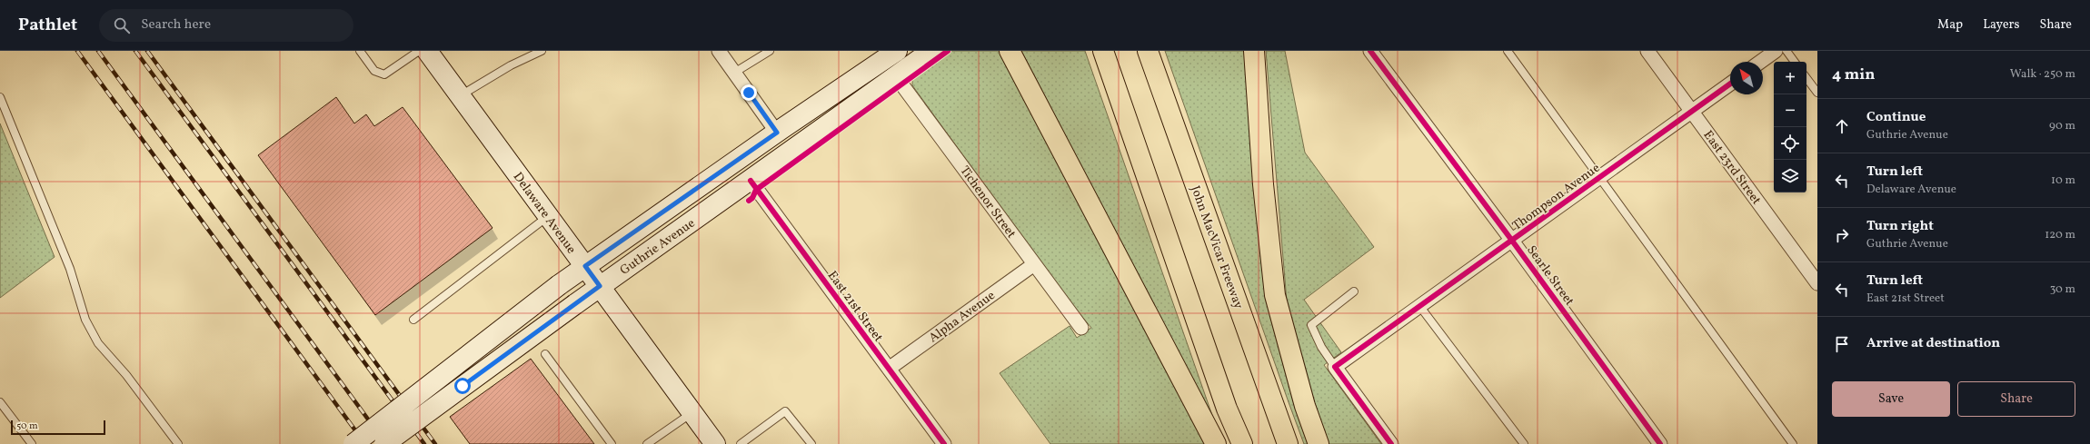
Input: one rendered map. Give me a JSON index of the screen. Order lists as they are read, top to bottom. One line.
{"streets":{"highway":["John MacVicar Freeway"],"main road":["Delaware Avenue","Guthrie Avenue"],"street":["East 23rd Street","Thompson Avenue","Tichenor Street","Searle Street","East 21st Street","Alpha Avenue"]},"crossings":[["East 23rd Street","Thompson Avenue"],["Thompson Avenue","Searle Street"],["Tichenor Street","Guthrie Avenue"],["Tichenor Street","Alpha Avenue"],["Delaware Avenue","Guthrie Avenue"],["Guthrie Avenue","East 21st Street"],["East 21st Street","Alpha Avenue"]],"scale_bar":"50 m","north":"top left","page":{"header":"Pathlet","search":"Search here","nav":["Map","Layers","Share"],"heading":["4 min","Walk · 250 m"],"map_buttons":["+","−"],"list":[["Continue","Guthrie Avenue","90 m"],["Turn left","Delaware Avenue","10 m"],["Turn right","Guthrie Avenue","120 m"],["Turn left","East 21st Street","30 m"],"Arrive at destination"],"buttons":["Save","Share"],"scale":"50 m"}}
